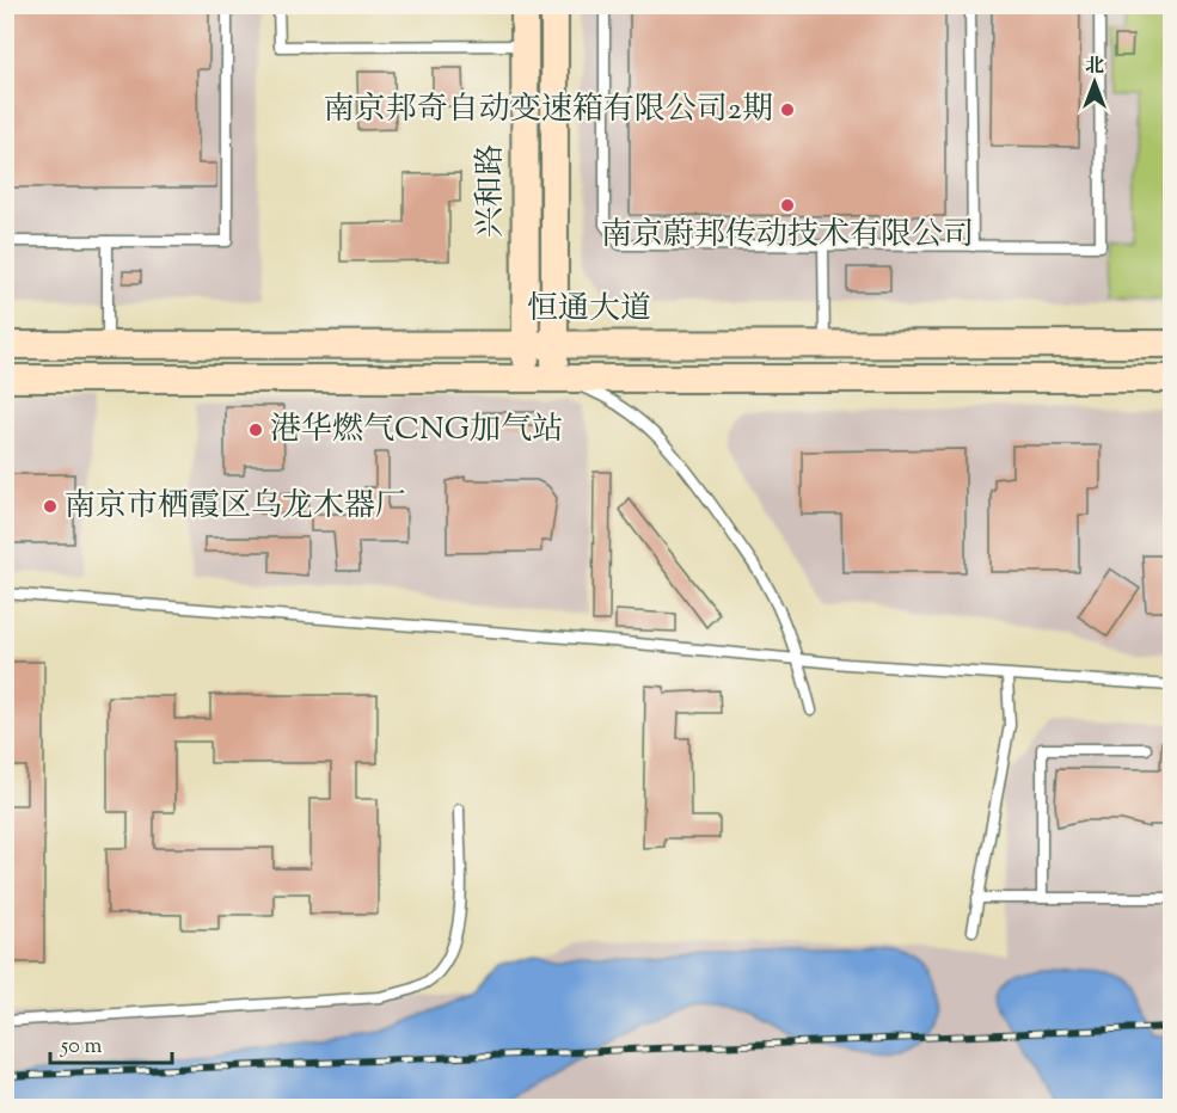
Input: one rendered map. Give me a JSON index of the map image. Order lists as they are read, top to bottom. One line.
{"streets":{"main road":["兴和路","恒通大道"]},"crossings":[["兴和路","恒通大道"]],"places":["南京邦奇自动变速箱有限公司2期","南京蔚邦传动技术有限公司","港华燃气CNG加气站","南京市栖霞区乌龙木器厂"],"scale_bar":"50 m","north":"top"}
